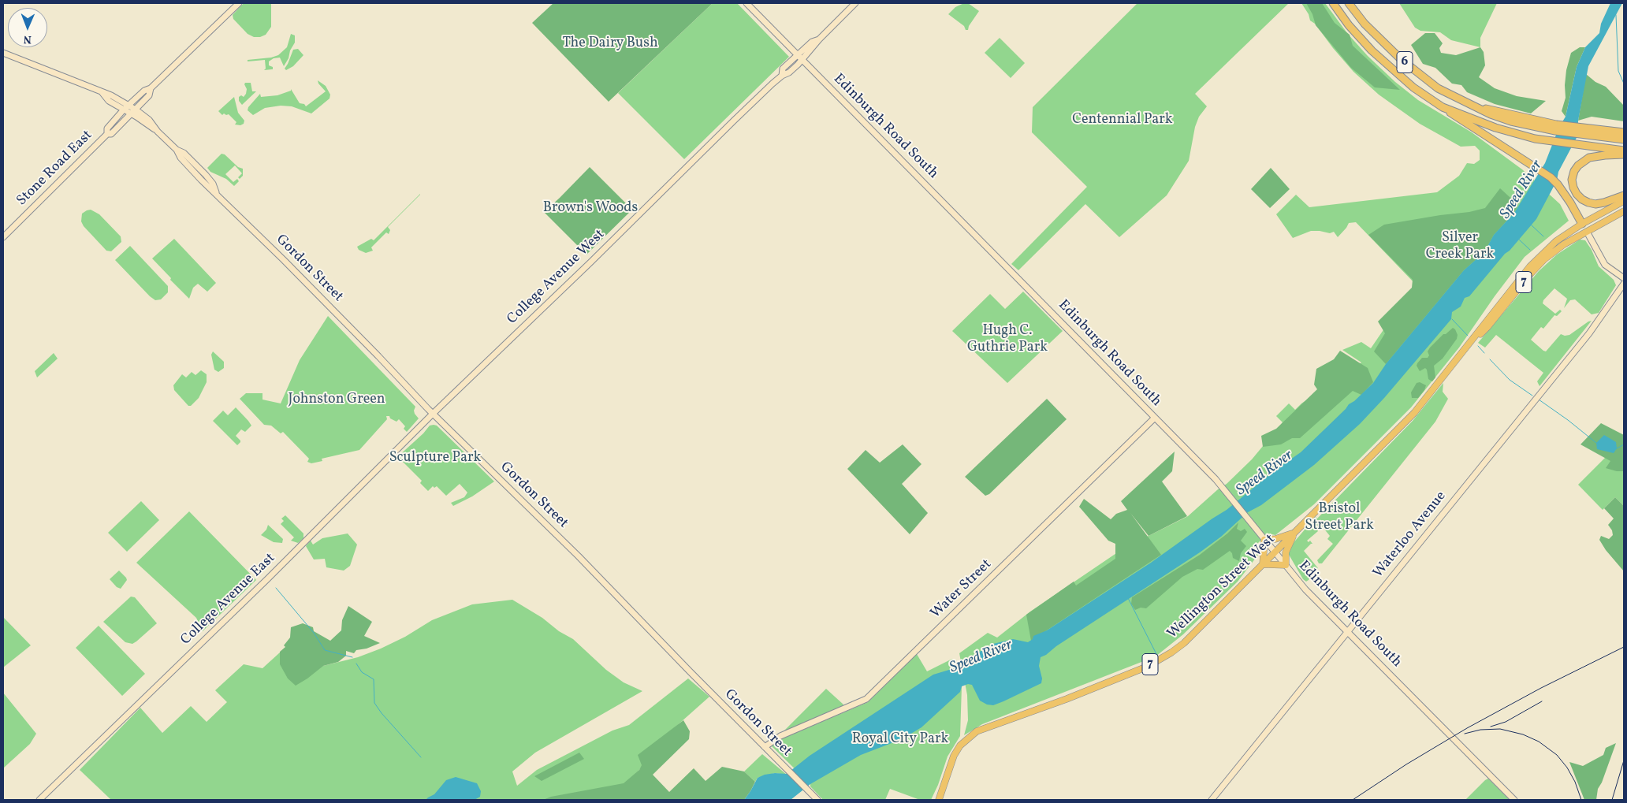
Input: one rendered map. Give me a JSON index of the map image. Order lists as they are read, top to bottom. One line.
{"streets":{"highway":["6"],"main road":["Edinburgh Road South","Stone Road East","Gordon Street","College Avenue West","7","Waterloo Avenue","Wellington Street West","Water Street","College Avenue East"]},"crossings":[["Edinburgh Road South","College Avenue West"],["Edinburgh Road South","Waterloo Avenue"],["Edinburgh Road South","Wellington Street West"],["Edinburgh Road South","Water Street"],["Stone Road East","Gordon Street"],["Gordon Street","College Avenue West"],["Gordon Street","Water Street"],["Gordon Street","College Avenue East"],["College Avenue West","College Avenue East"]],"water":["Speed River"],"parks":["The Dairy Bush","Centennial Park","Brown's Woods","Silver Creek Park","Hugh C. Guthrie Park","Johnston Green","Sculpture Park","Bristol Street Park","Royal City Park"],"north":"bottom"}
